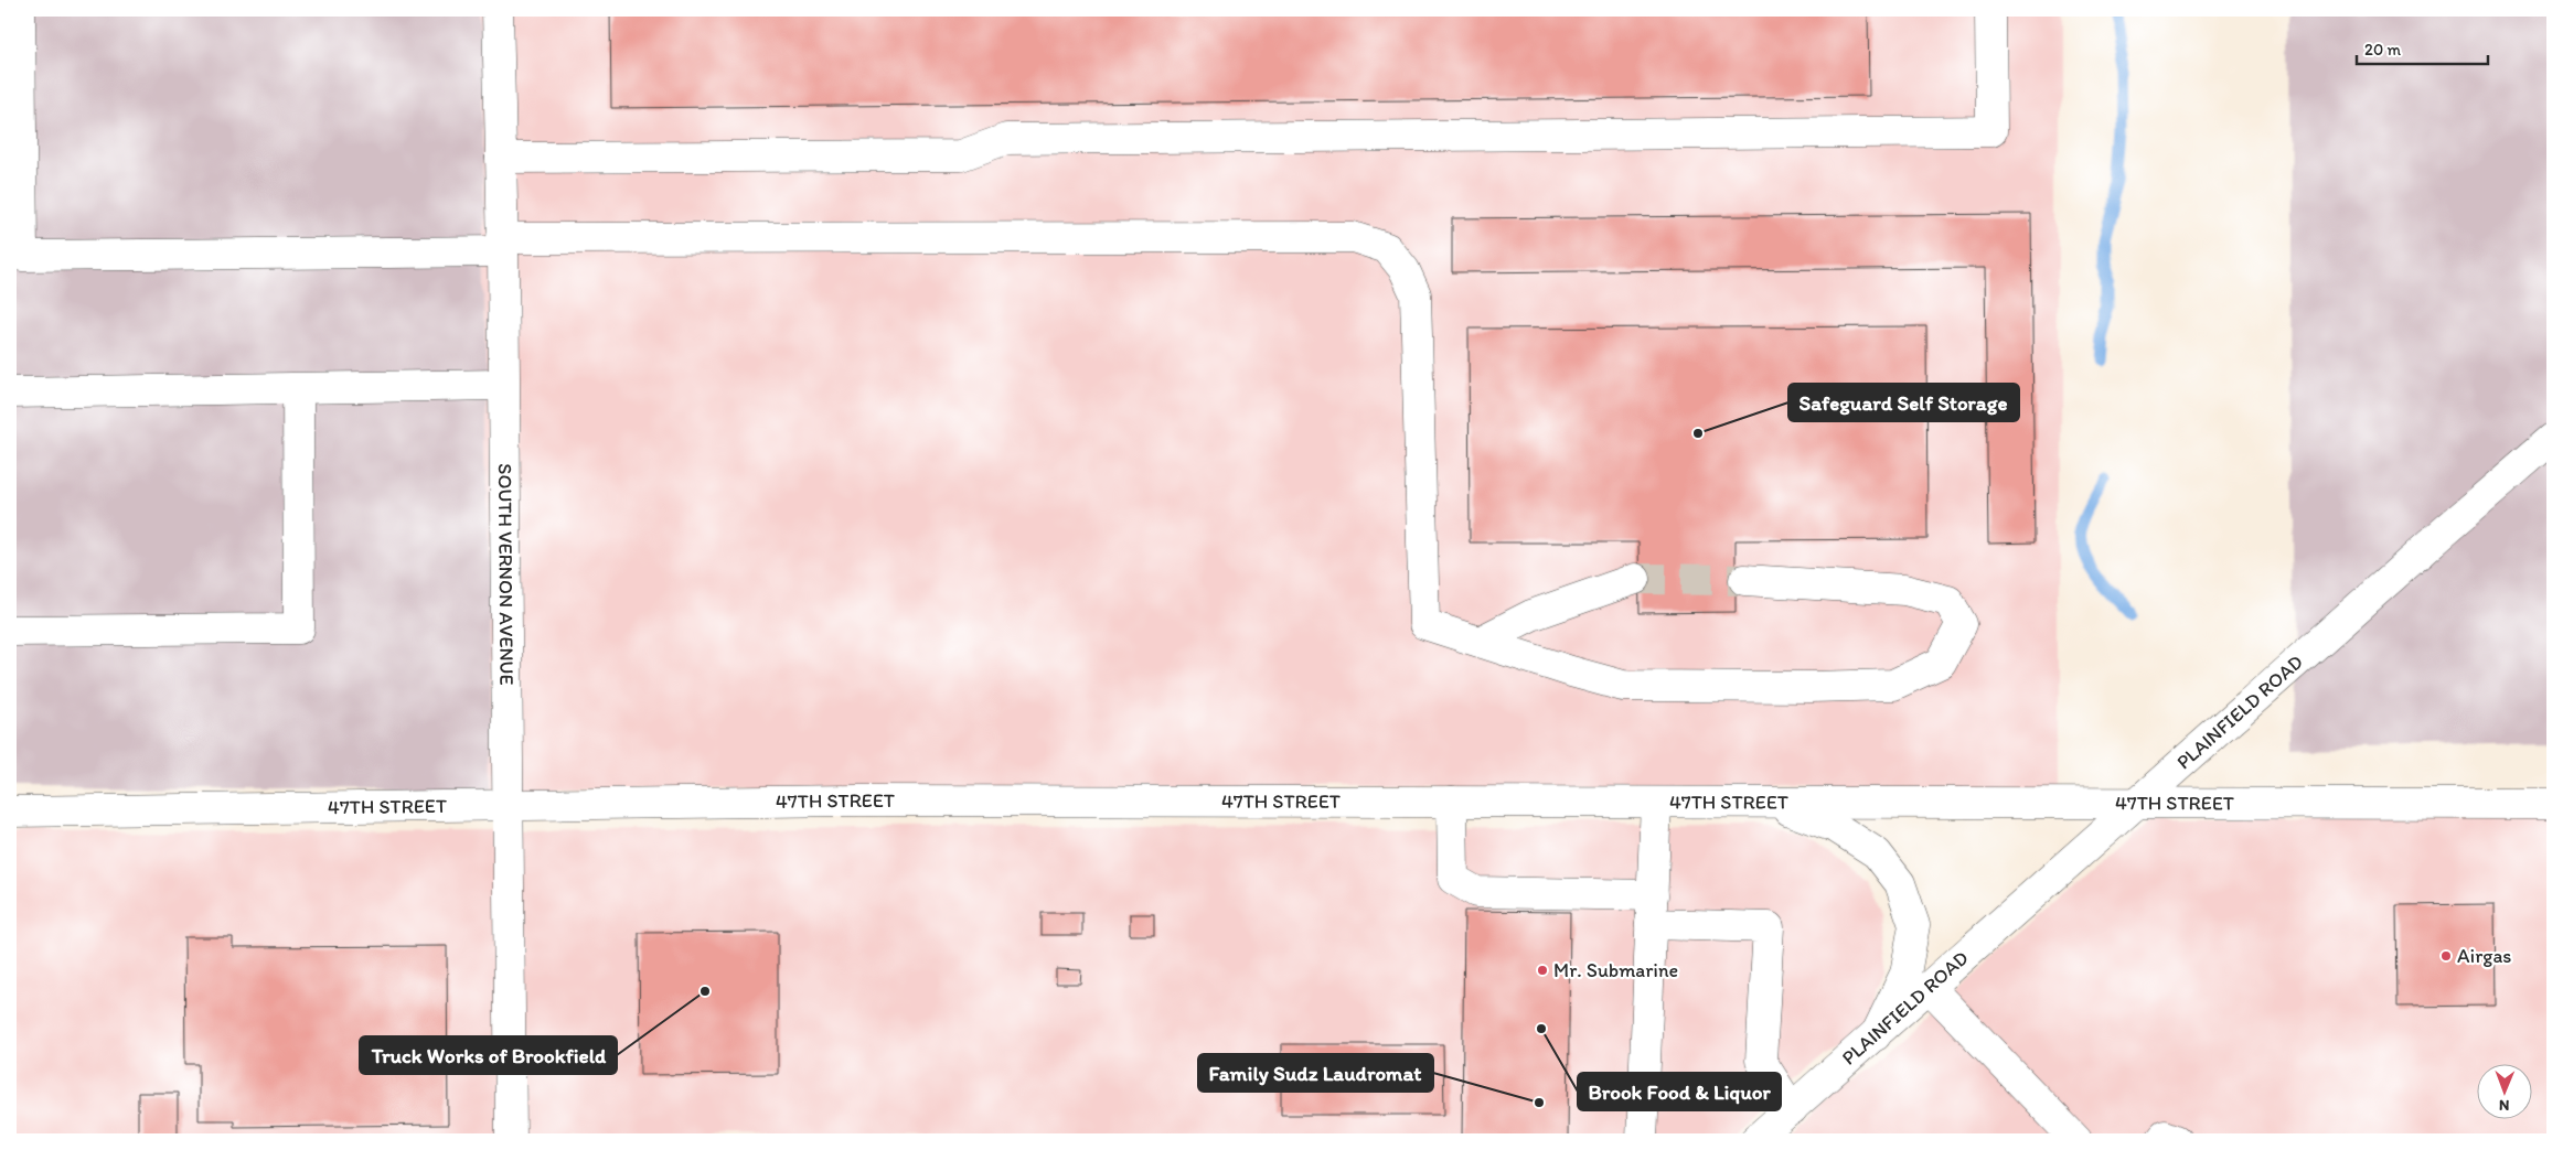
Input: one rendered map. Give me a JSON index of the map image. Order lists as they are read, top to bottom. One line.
{"streets":{"main road":["SOUTH VERNON AVENUE","PLAINFIELD ROAD","47TH STREET"]},"crossings":[["SOUTH VERNON AVENUE","47TH STREET"],["PLAINFIELD ROAD","47TH STREET"]],"places":["Safeguard Self Storage","Airgas","Mr. Submarine","Truck Works of Brookfield","Brook Food & Liquor","Family Sudz Laudromat"],"scale_bar":"20 m","north":"bottom"}
